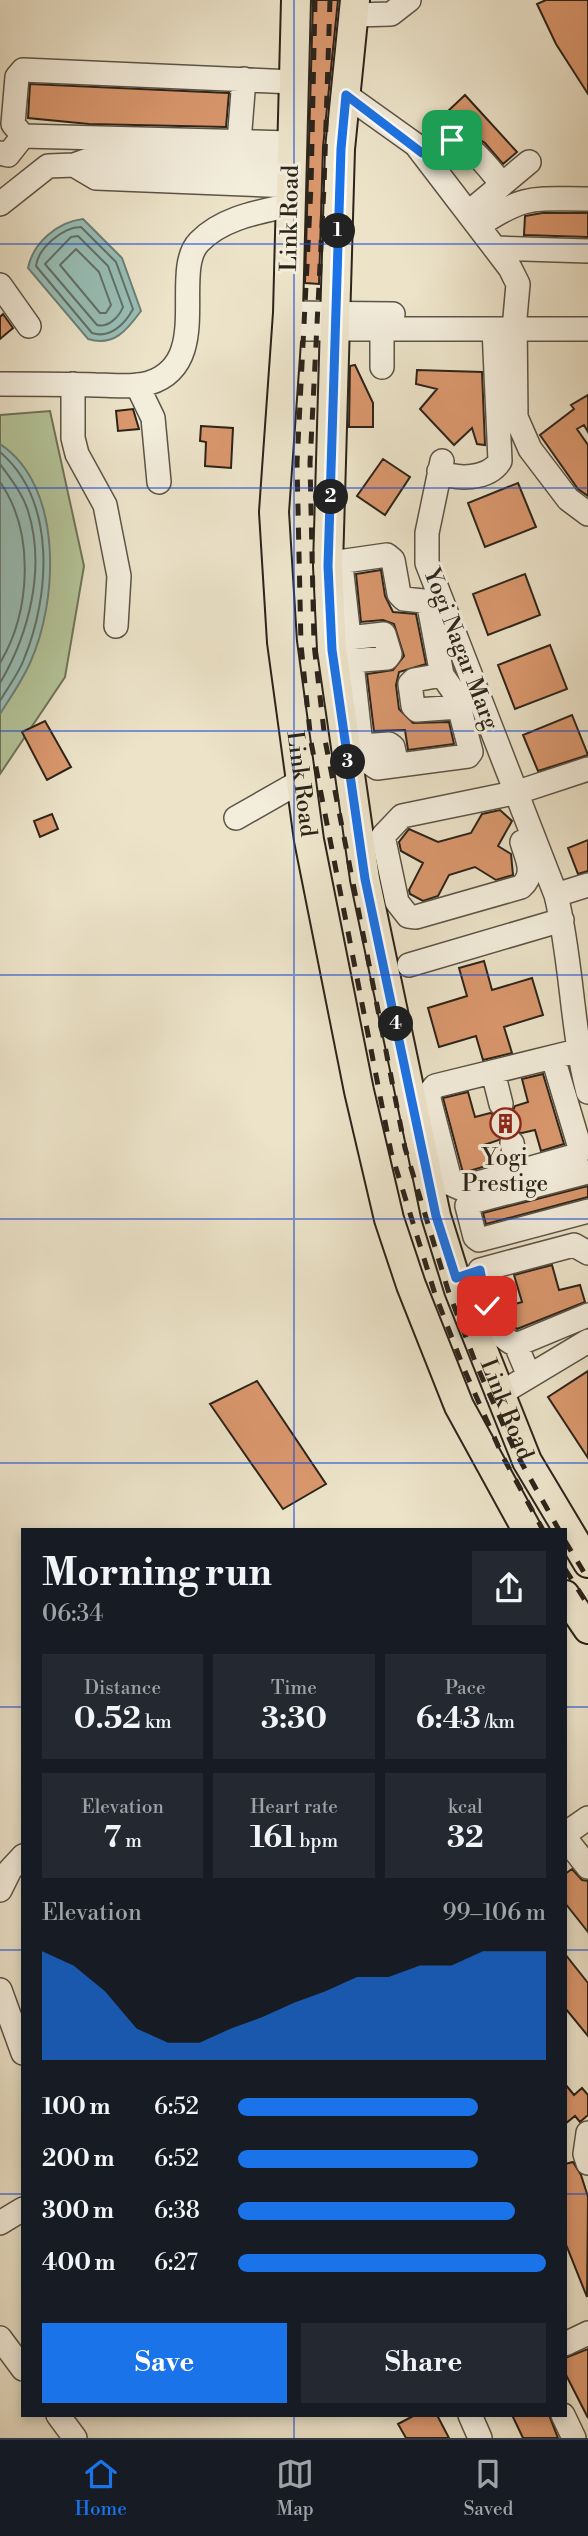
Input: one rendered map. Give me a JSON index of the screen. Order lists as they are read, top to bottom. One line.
{"streets":{"main road":["Link Road"],"street":["Yogi Nagar Marg"]},"places":{"building":["Yogi Prestige"]},"page":{"pins":["1","2","3","4"],"heading":["Morning run","06:34"],"stats":[["Distance","0.52 km"],["Time","3:30"],["Pace","6:43 /km"],["Elevation","7 m"],["Heart rate","161 bpm"],["kcal","32"]],"chart":["Elevation","99–106 m"],"list":[{"name":"100 m","note":"6:52"},{"name":"200 m","note":"6:52"},{"name":"300 m","note":"6:38"},{"name":"400 m","note":"6:27"}],"buttons":["Save","Share"],"tabs":["Home","Map","Saved"]}}
